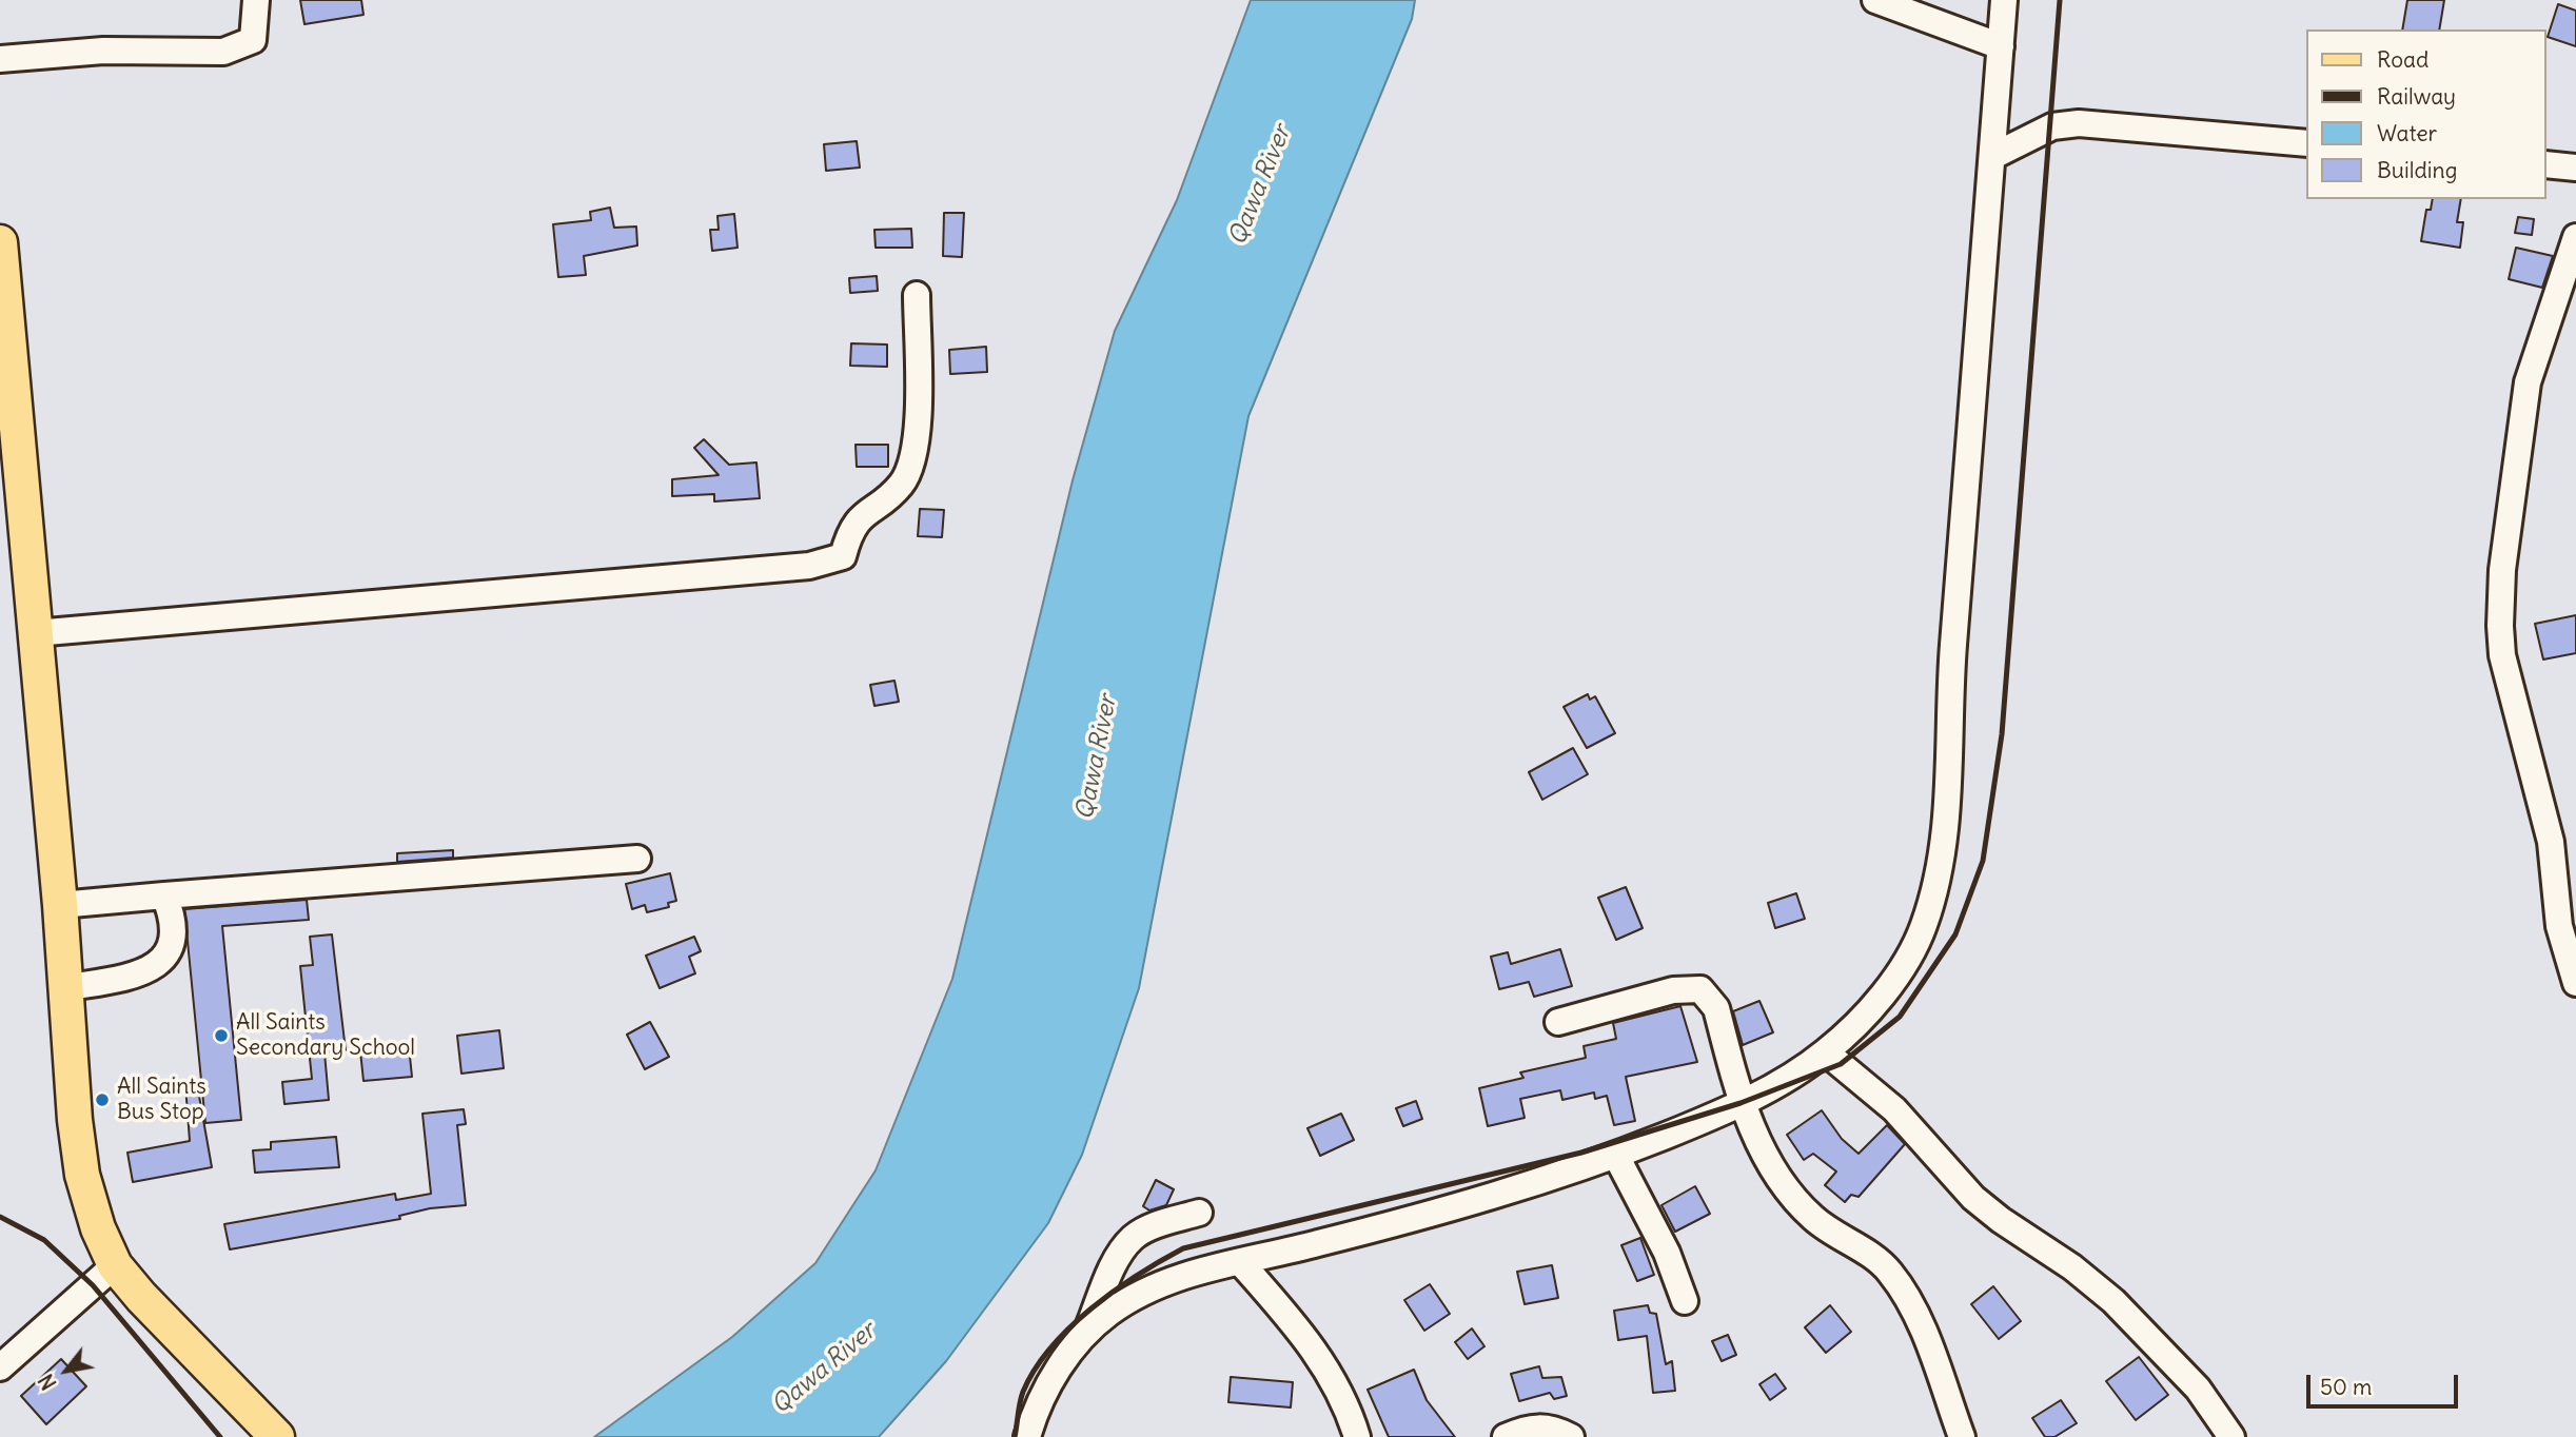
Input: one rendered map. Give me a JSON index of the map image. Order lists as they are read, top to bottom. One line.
{"water":["Qawa River"],"places":["All Saints Secondary School","All Saints Bus Stop"],"legend":["Road","Railway","Water","Building"],"scale_bar":"50 m","north":"bottom left"}
